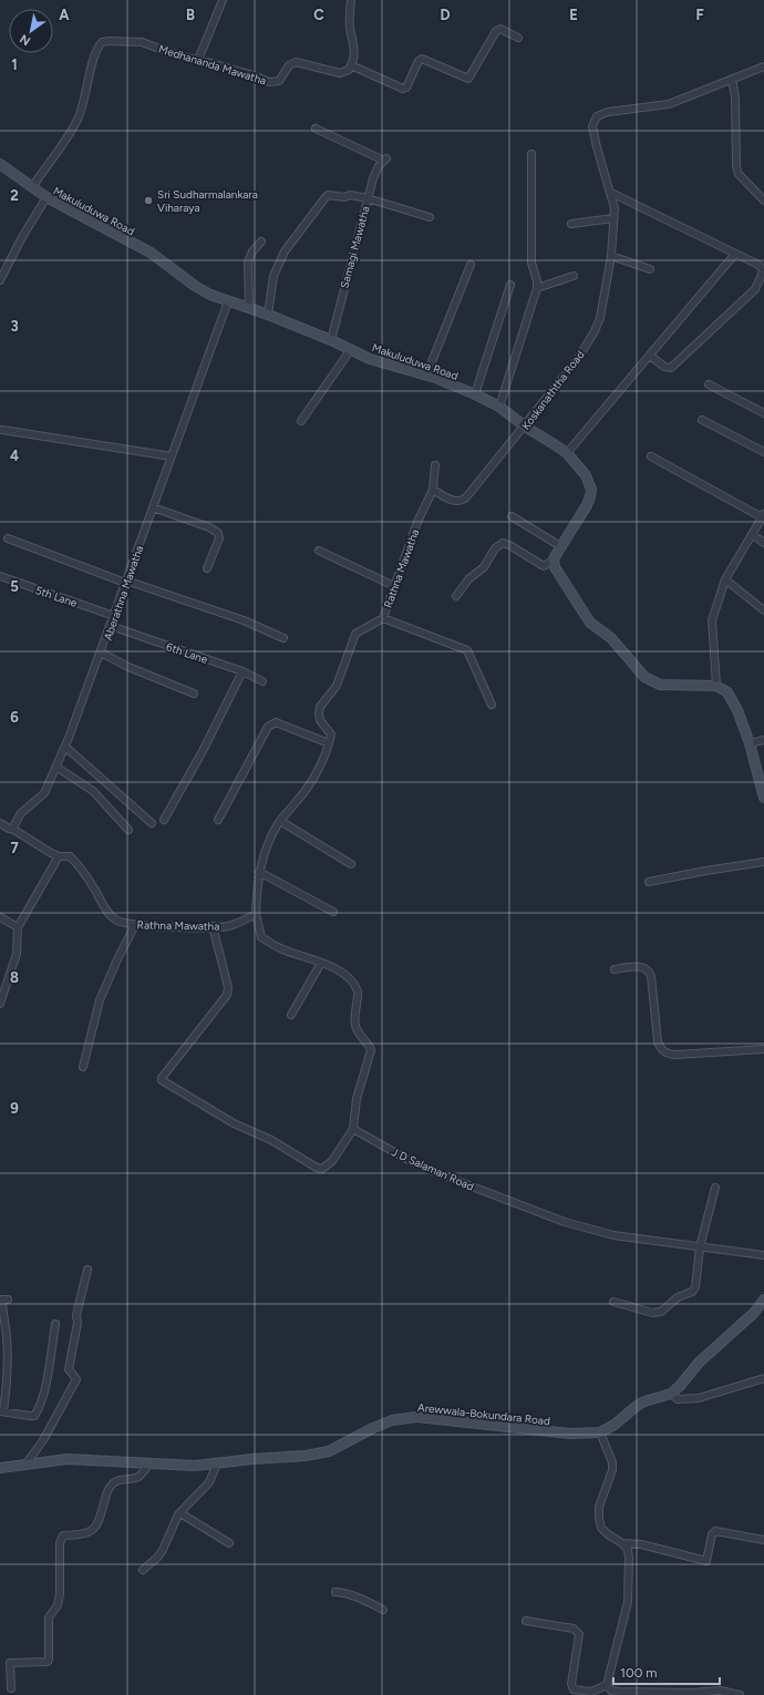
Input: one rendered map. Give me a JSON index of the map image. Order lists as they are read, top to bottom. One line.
{"streets":{"street":["Medhananda Mawatha","Makuluduwa Road","Samagi Mawatha","Koskanaththa Road","Rathna Mawatha","Aberathna Mawatha","5th Lane","6th Lane","J D Salaman Road","Arewwala-Bokundara Road"]},"crossings":[["Medhananda Mawatha","Makuluduwa Road"],["Makuluduwa Road","Samagi Mawatha"],["Makuluduwa Road","Koskanaththa Road"],["Makuluduwa Road","Aberathna Mawatha"],["Koskanaththa Road","Rathna Mawatha"],["Rathna Mawatha","Aberathna Mawatha"],["Aberathna Mawatha","5th Lane"],["Aberathna Mawatha","6th Lane"]],"places":["Sri Sudharmalankara Viharaya"],"scale_bar":"100 m","north":"bottom left","grid":{"columns":["A","B","C","D","E","F"],"rows":["1","2","3","4","5","6","7","8","9"]}}
